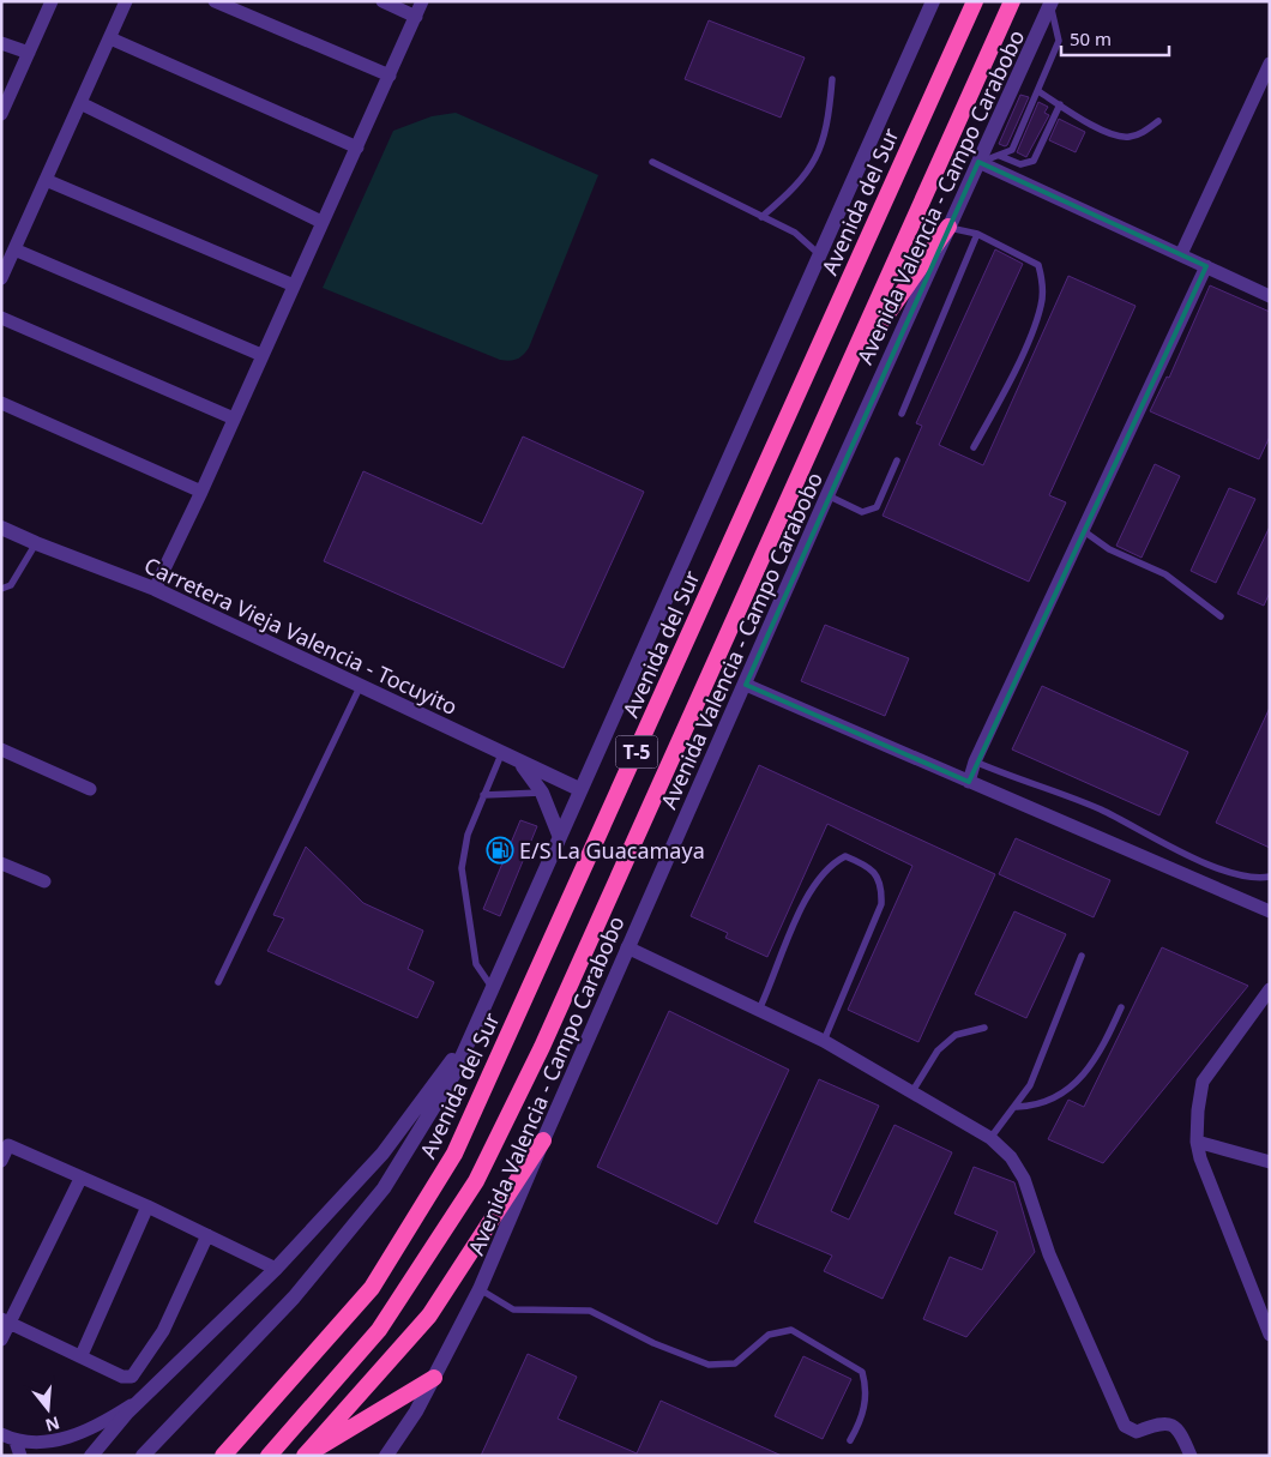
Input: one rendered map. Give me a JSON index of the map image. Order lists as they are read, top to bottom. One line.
{"streets":{"highway":["Avenida del Sur","T-5"],"street":["Avenida Valencia - Campo Carabobo","Carretera Vieja Valencia - Tocuyito"]},"places":{"fuel station":["E/S La Guacamaya"]},"scale_bar":"50 m","north":"bottom"}
